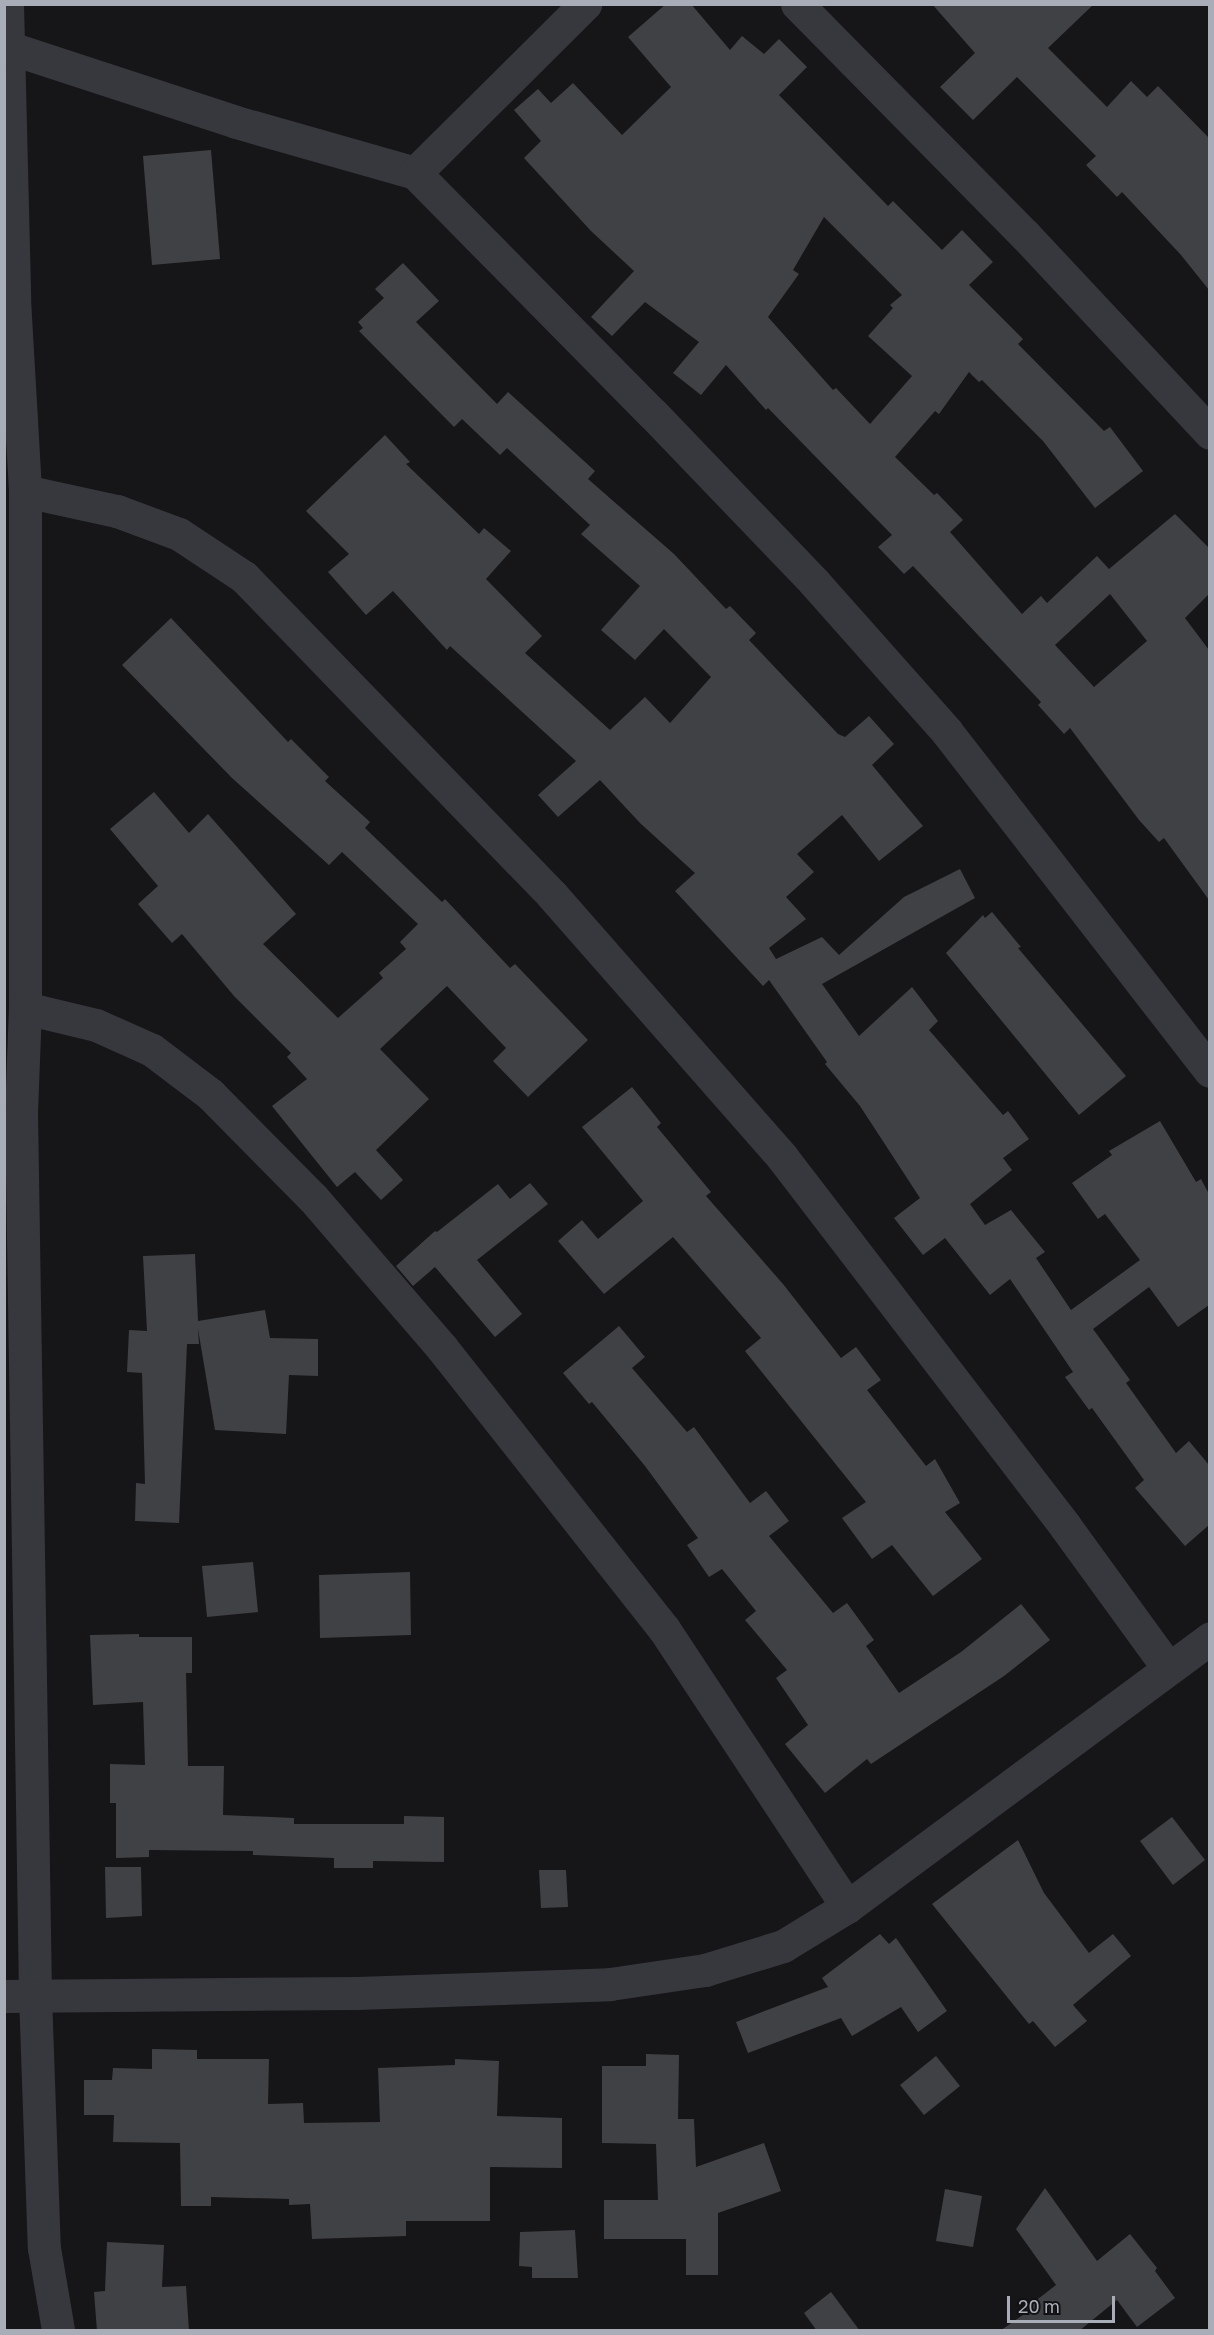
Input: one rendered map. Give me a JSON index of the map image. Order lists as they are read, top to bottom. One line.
{"scale_bar":"20 m"}
